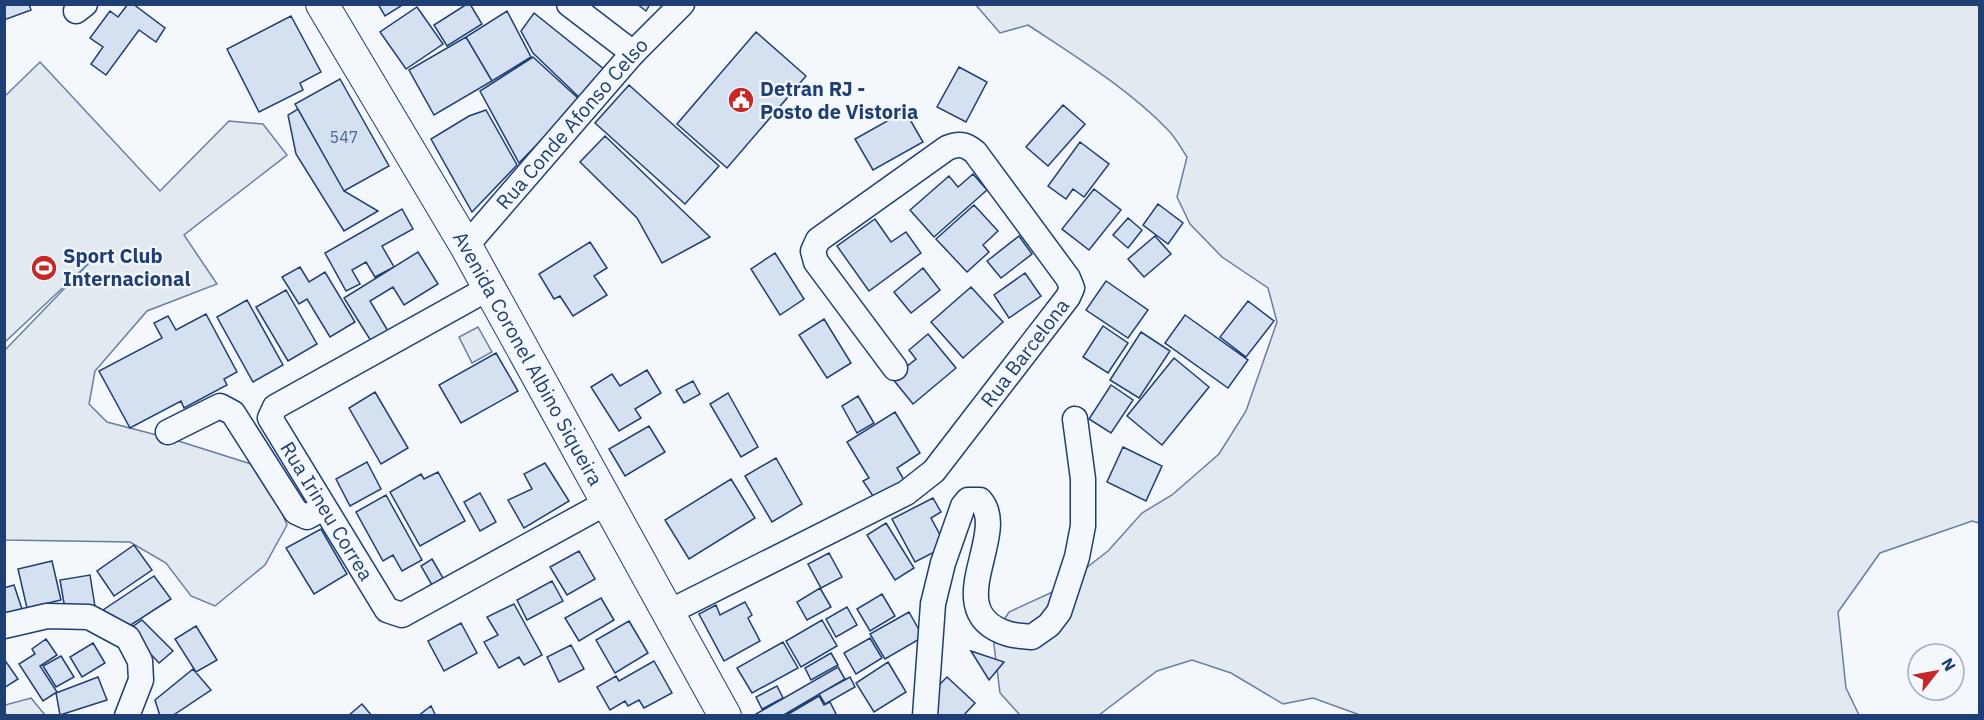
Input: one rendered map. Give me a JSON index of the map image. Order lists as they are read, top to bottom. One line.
{"streets":{"main road":["Avenida Coronel Albino Siqueira"],"street":["Rua Conde Afonso Celso","Rua Barcelona","Rua Irineu Correa"]},"crossings":[["Rua Conde Afonso Celso","Avenida Coronel Albino Siqueira"],["Rua Barcelona","Avenida Coronel Albino Siqueira"],["Avenida Coronel Albino Siqueira","Rua Irineu Correa"]],"places":{"public building":["Detran RJ - Posto de Vistoria"],"sports":["Sport Club Internacional"]},"house_numbers":["547"],"north":"top right"}
